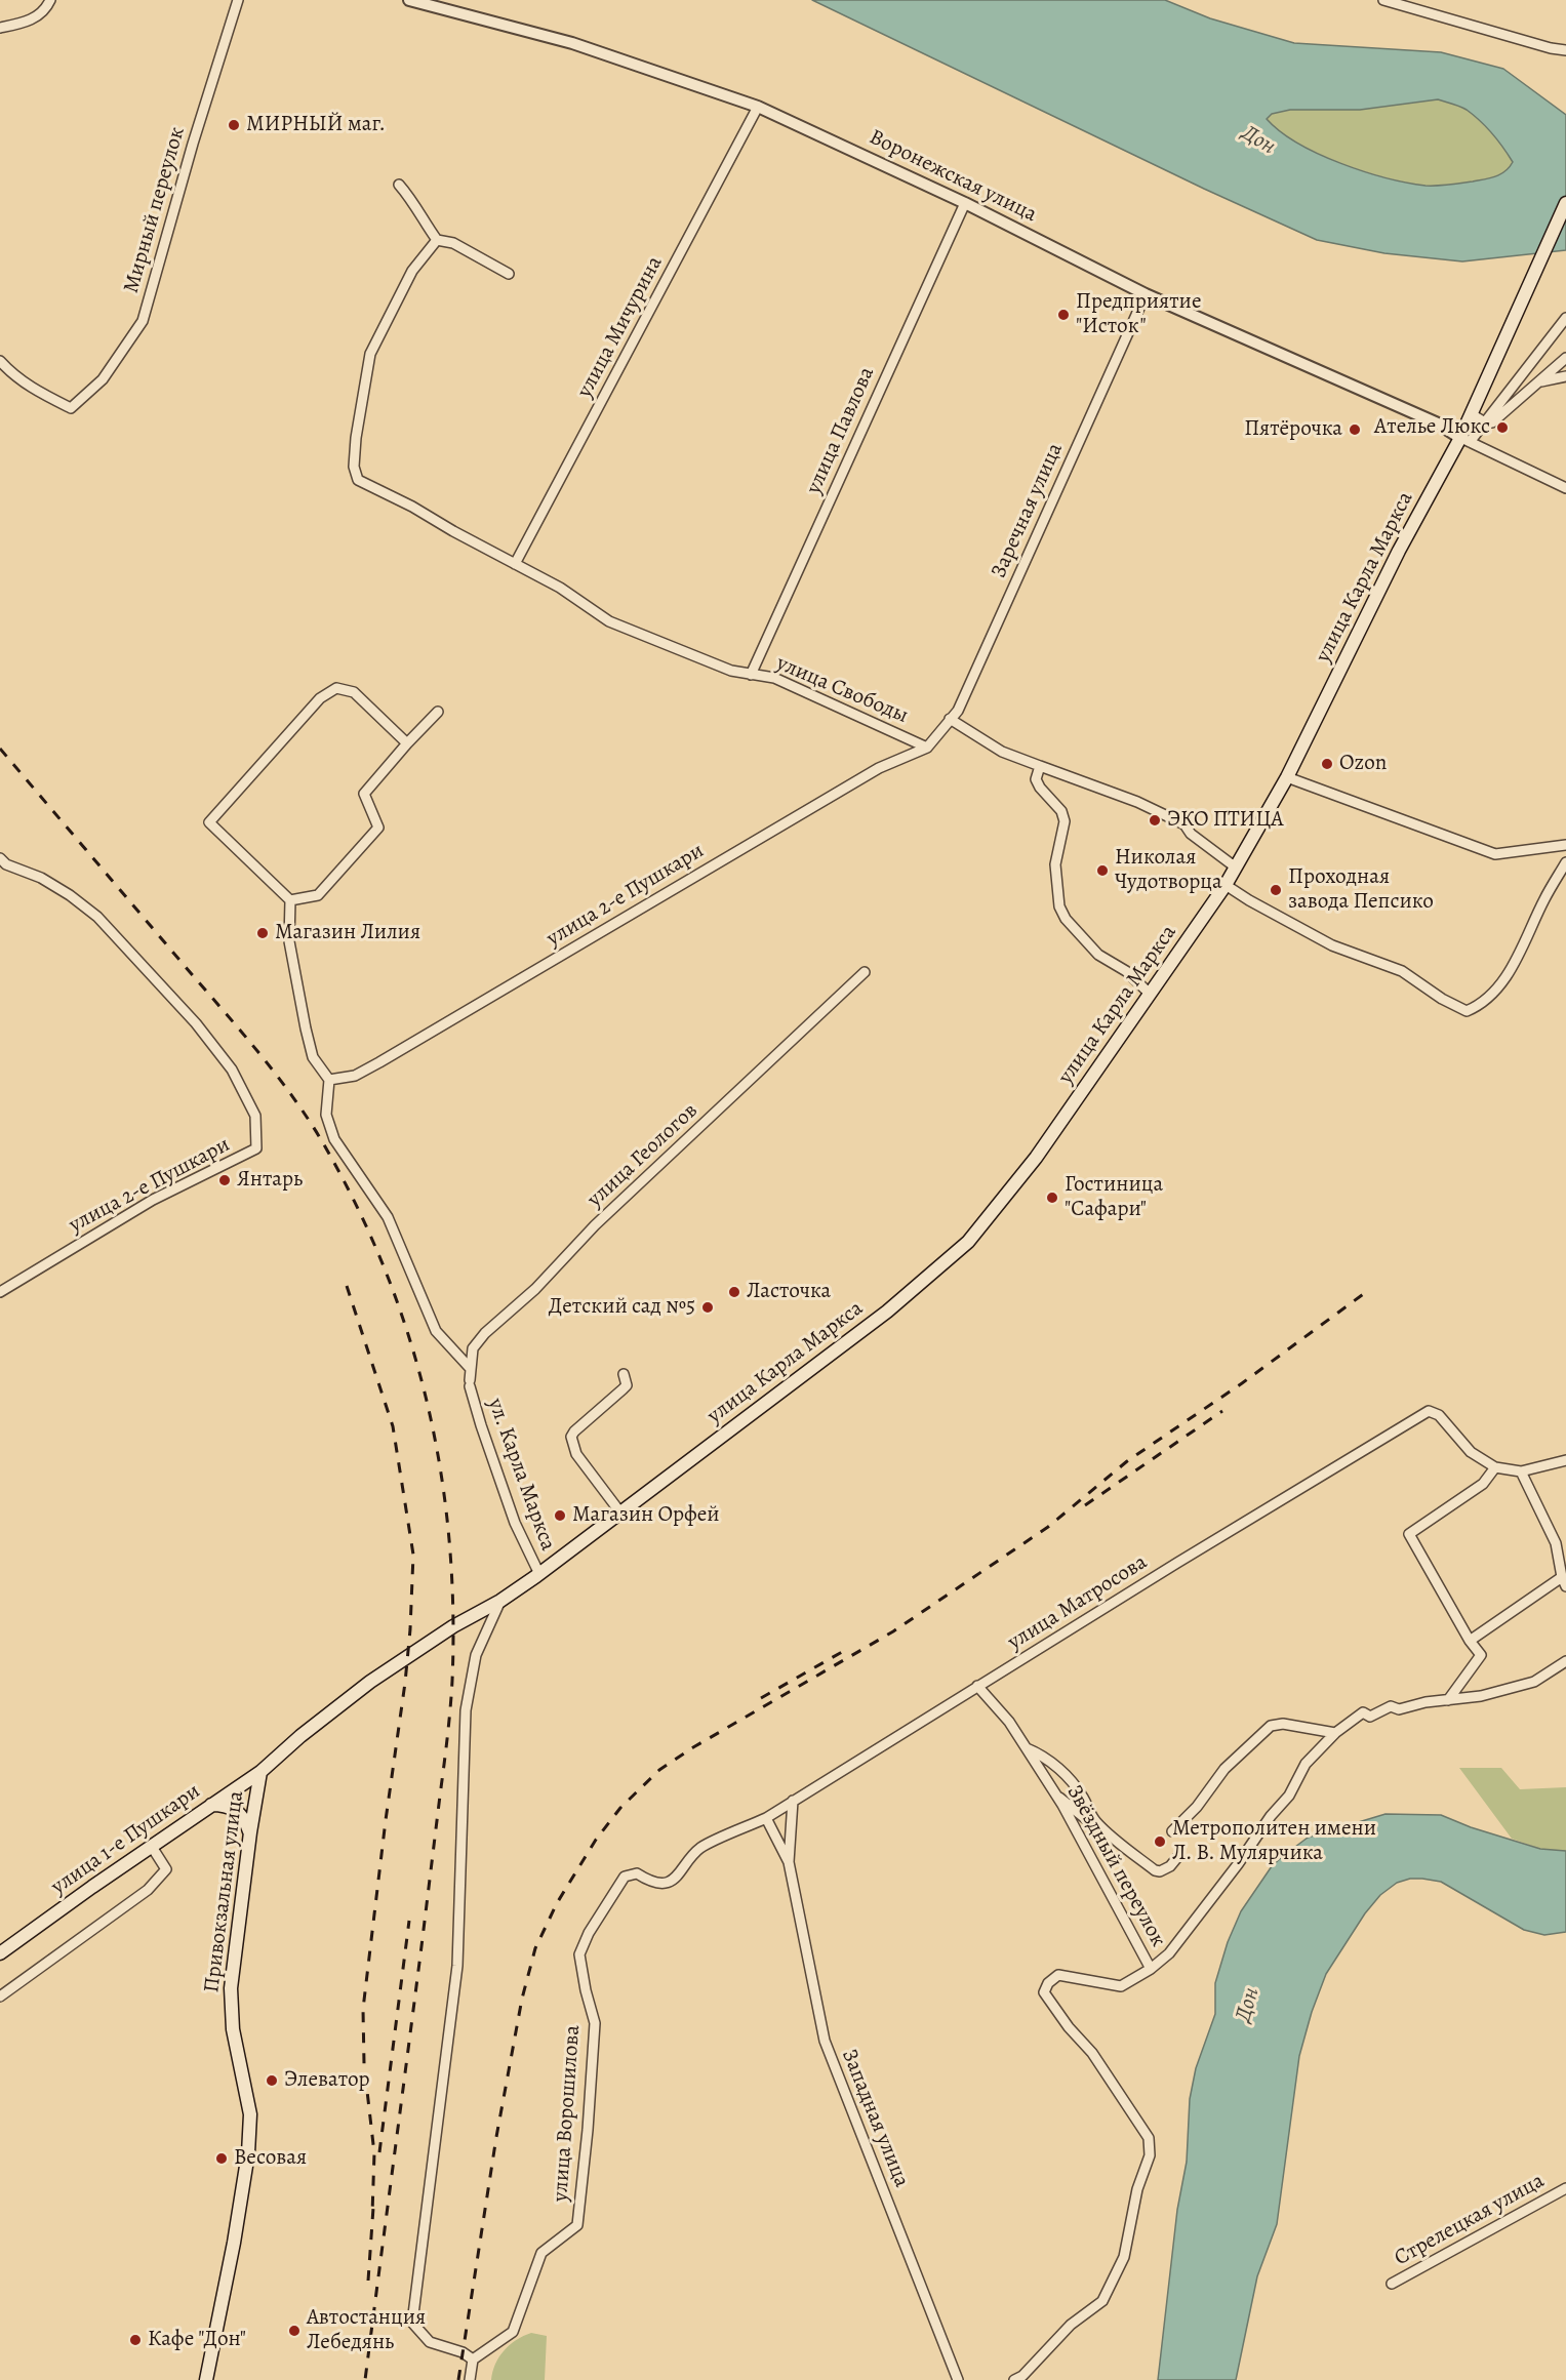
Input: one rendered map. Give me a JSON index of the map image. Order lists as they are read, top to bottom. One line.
{"streets":{"main road":["улица Карла Маркса","улица 1-е Пушкари","Привокзальная улица"],"street":["Воронежская улица","Мирный переулок","улица Мичурина","улица Павлова","Заречная улица","улица Свободы","улица 2-е Пушкари","улица Геологов","ул. Карла Маркса","улица Матросова","Звёздный переулок","улица Ворошилова","Западная улица","Стрелецкая улица"]},"crossings":[["Воронежская улица","улица Мичурина"],["Воронежская улица","улица Павлова"],["Воронежская улица","Заречная улица"],["Воронежская улица","улица Карла Маркса"],["улица Мичурина","улица Свободы"],["улица Павлова","улица Свободы"],["Заречная улица","улица Свободы"],["Заречная улица","улица 2-е Пушкари"],["улица Карла Маркса","ул. Карла Маркса"],["улица Карла Маркса","улица 1-е Пушкари"],["улица Свободы","улица 2-е Пушкари"],["улица Геологов","ул. Карла Маркса"],["улица Матросова","Звёздный переулок"],["улица Матросова","улица Ворошилова"],["улица 1-е Пушкари","Привокзальная улица"]],"water":["Дон"],"places":["МИРНЫЙ маг.","Предприятие \"Исток\"","Ателье Люкс","Пятёрочка","Ozon","ЭКО ПТИЦА","Николая Чудотворца","Проходная завода Пепсико","Магазин Лилия","Янтарь","Гостиница \"Сафари\"","Ласточка","Детский сад №5","Магазин Орфей","Метрополитен имени Л. В. Мулярчика","Элеватор","Весовая","Автостанция Лебедянь","Кафе \"Дон\""]}
